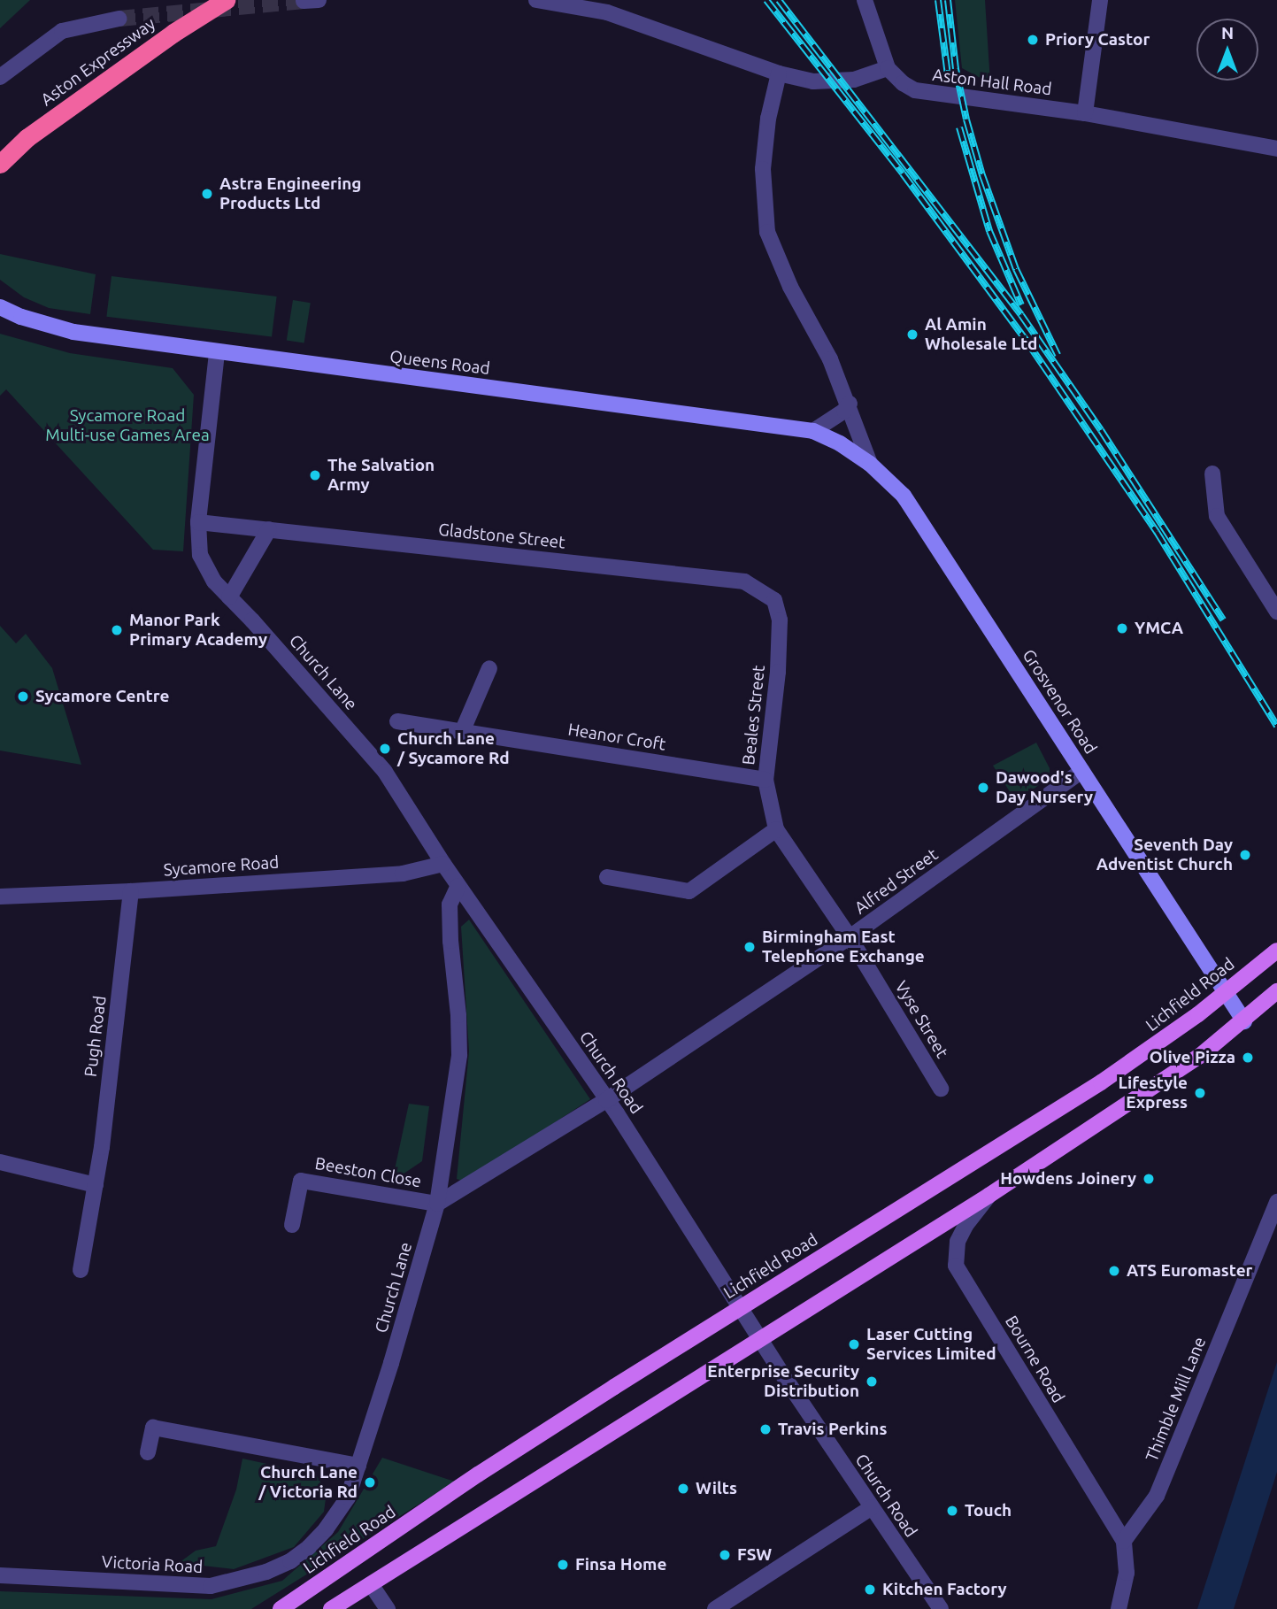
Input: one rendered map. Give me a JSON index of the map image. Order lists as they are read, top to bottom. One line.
{"streets":{"highway":["Aston Expressway"],"main road":["Queens Road","Grosvenor Road","Lichfield Road"],"street":["Aston Hall Road","Gladstone Street","Church Lane","Beales Street","Heanor Croft","Sycamore Road","Alfred Street","Vyse Street","Pugh Road","Church Road","Beeston Close","Bourne Road","Thimble Mill Lane","Victoria Road"]},"crossings":[["Queens Road","Church Lane"],["Queens Road","Grosvenor Road"],["Gladstone Street","Church Lane"],["Gladstone Street","Beales Street"],["Church Lane","Sycamore Road"],["Church Lane","Alfred Street"],["Church Lane","Church Road"],["Church Lane","Beeston Close"],["Church Lane","Victoria Road"],["Grosvenor Road","Alfred Street"],["Grosvenor Road","Lichfield Road"],["Beales Street","Heanor Croft"],["Beales Street","Alfred Street"],["Beales Street","Vyse Street"],["Sycamore Road","Pugh Road"],["Sycamore Road","Church Road"],["Alfred Street","Vyse Street"],["Alfred Street","Church Road"],["Alfred Street","Beeston Close"],["Lichfield Road","Church Road"],["Bourne Road","Thimble Mill Lane"]],"parks":["Sycamore Road Multi-use Games Area"],"places":["Priory Castor","Astra Engineering Products Ltd","Al Amin Wholesale Ltd","The Salvation Army","YMCA","Manor Park Primary Academy","Sycamore Centre","Church Lane / Sycamore Rd","Dawood's Day Nursery","Seventh Day Adventist Church","Birmingham East Telephone Exchange","Olive Pizza","Lifestyle Express","Howdens Joinery","ATS Euromaster","Laser Cutting Services Limited","Enterprise Security Distribution","Travis Perkins","Church Lane / Victoria Rd","Wilts","Touch","FSW","Finsa Home","Kitchen Factory"],"north":"top"}
